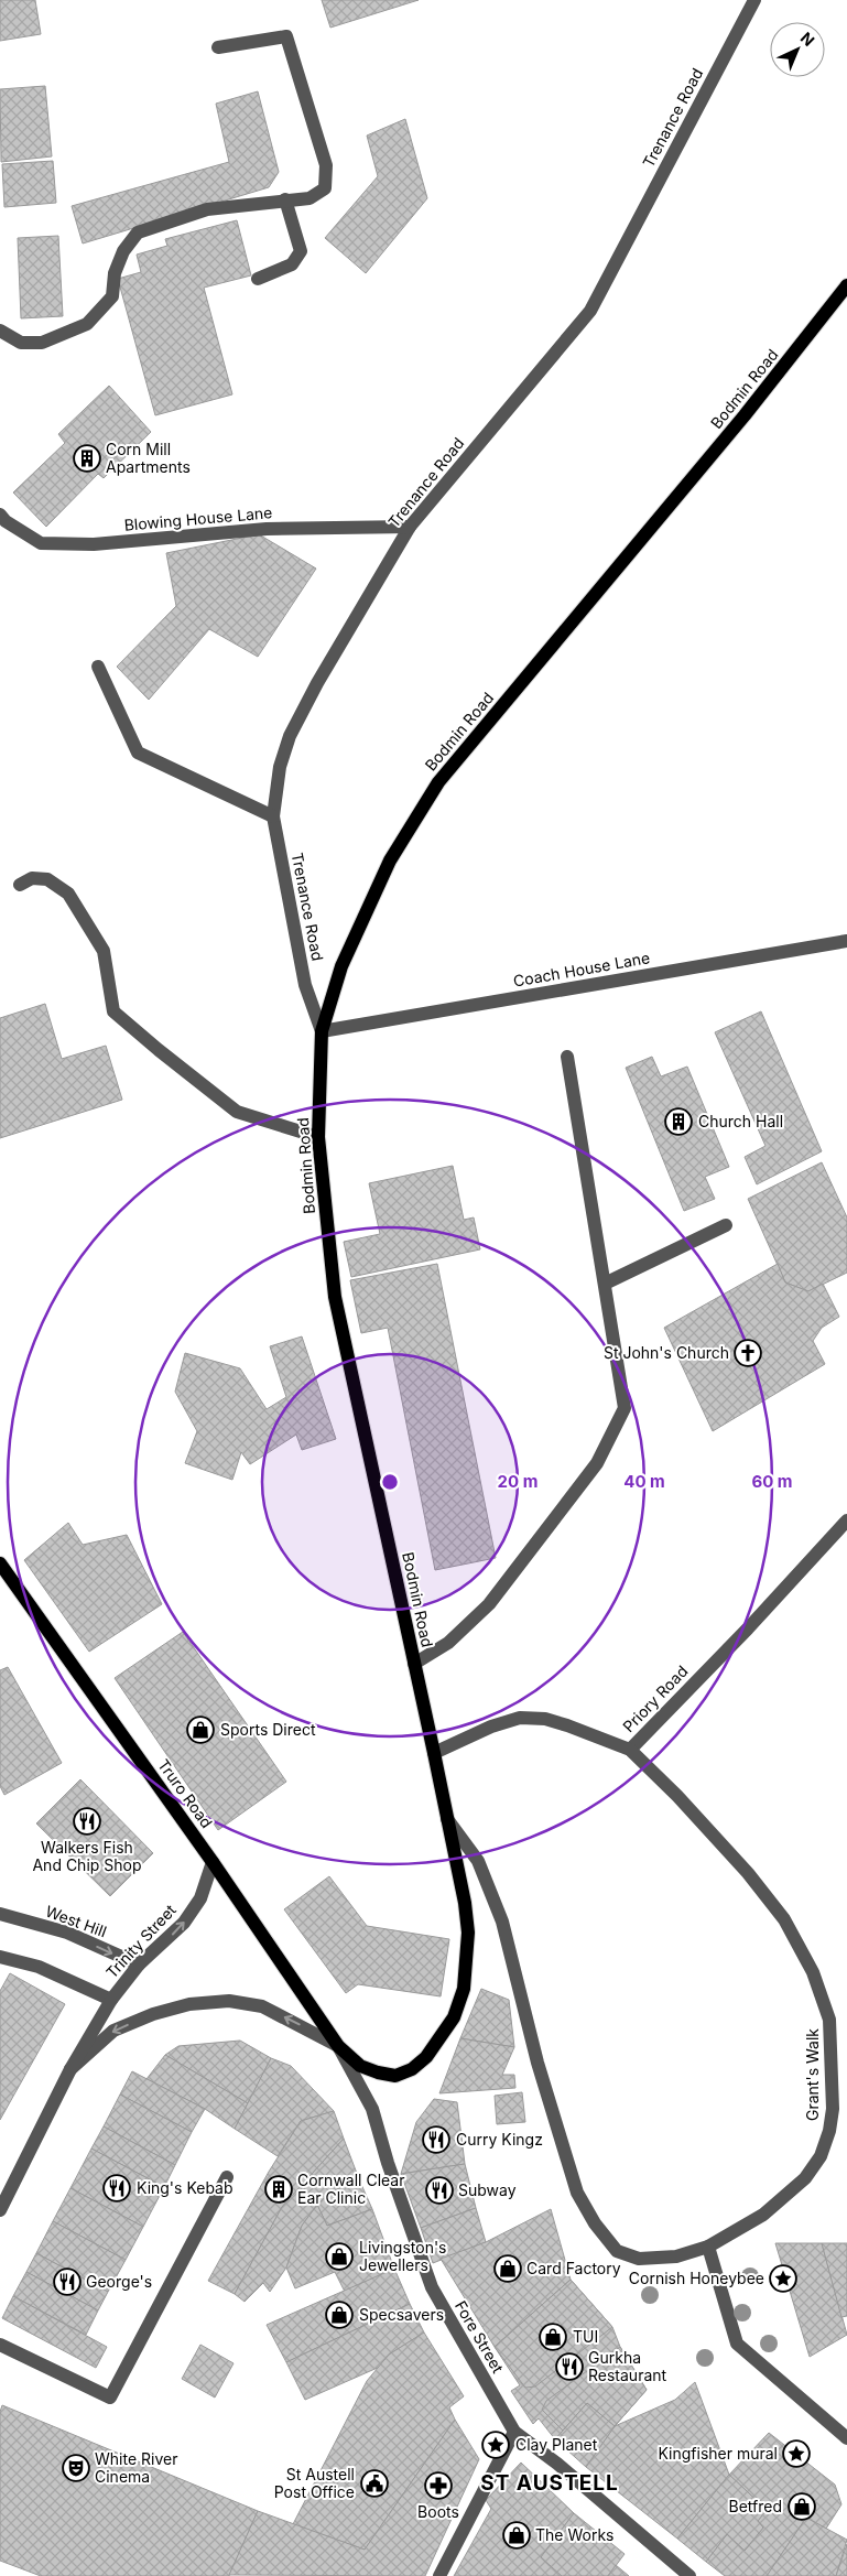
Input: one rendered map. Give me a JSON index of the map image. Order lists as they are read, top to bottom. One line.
{"streets":{"main road":["Bodmin Road","Truro Road"],"street":["Trenance Road","Blowing House Lane","Coach House Lane","Priory Road","West Hill","Trinity Street","Grant's Walk","Fore Street"]},"crossings":[["Trenance Road","Bodmin Road"],["Trenance Road","Blowing House Lane"],["Trenance Road","Coach House Lane"],["Bodmin Road","Coach House Lane"],["Bodmin Road","Priory Road"],["Bodmin Road","Truro Road"],["Bodmin Road","Trinity Street"],["Bodmin Road","Grant's Walk"],["Bodmin Road","Fore Street"],["Priory Road","Grant's Walk"],["Truro Road","Trinity Street"],["Truro Road","Fore Street"],["West Hill","Trinity Street"],["Trinity Street","Fore Street"]],"districts":["ST AUSTELL"],"places":{"building":["Corn Mill Apartments","Church Hall","Cornwall Clear Ear Clinic"],"church":["St John's Church"],"shop":["Sports Direct","Livingston's Jewellers","Card Factory","Specsavers","TUI","Betfred","The Works"],"restaurant":["Walkers Fish And Chip Shop","Curry Kingz","King's Kebab","Subway","George's","Gurkha Restaurant"],"place":["Cornish Honeybee","Clay Planet","Kingfisher mural"],"theatre":["White River Cinema"],"public building":["St Austell Post Office"],"pharmacy":["Boots"]},"north":"top right","rings":["20 m","40 m","60 m"]}
